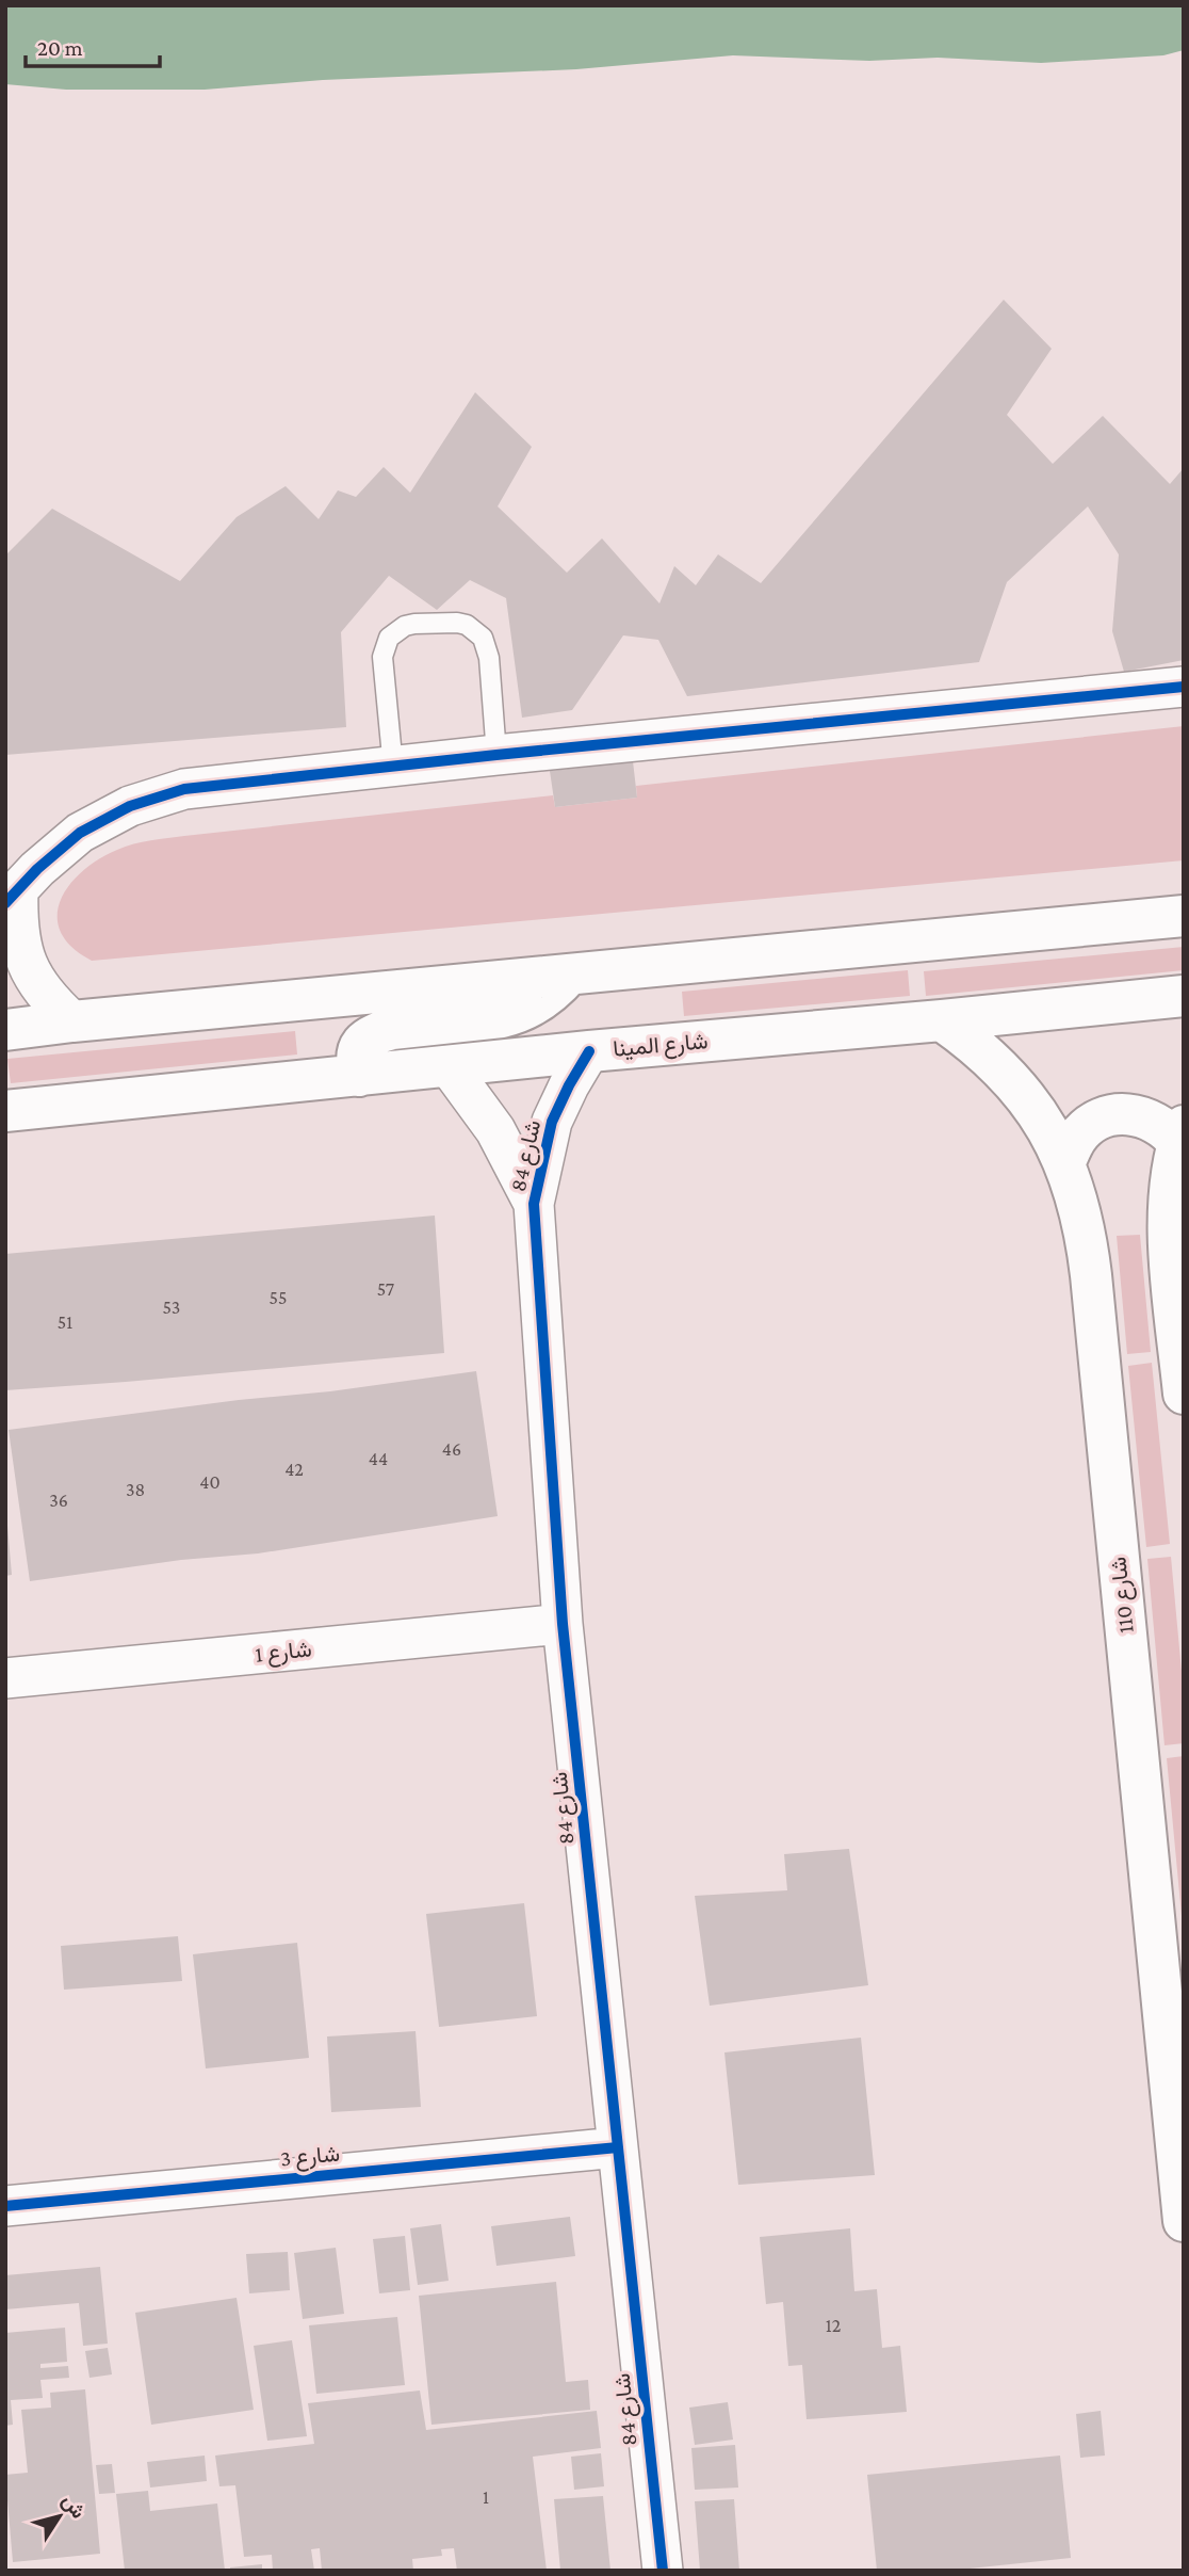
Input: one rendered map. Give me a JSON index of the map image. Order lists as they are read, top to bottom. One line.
{"streets":{"main road":["شارع المينا","شارع 110"],"street":["شارع 84","شارع 1","شارع 3"]},"crossings":[["شارع المينا","شارع 84"],["شارع المينا","شارع 110"],["شارع 84","شارع 1"],["شارع 84","شارع 3"]],"house_numbers":["57","55","53","51","46","44","42","40","38","36","12","1"],"scale_bar":"20 m","north":"top right"}
